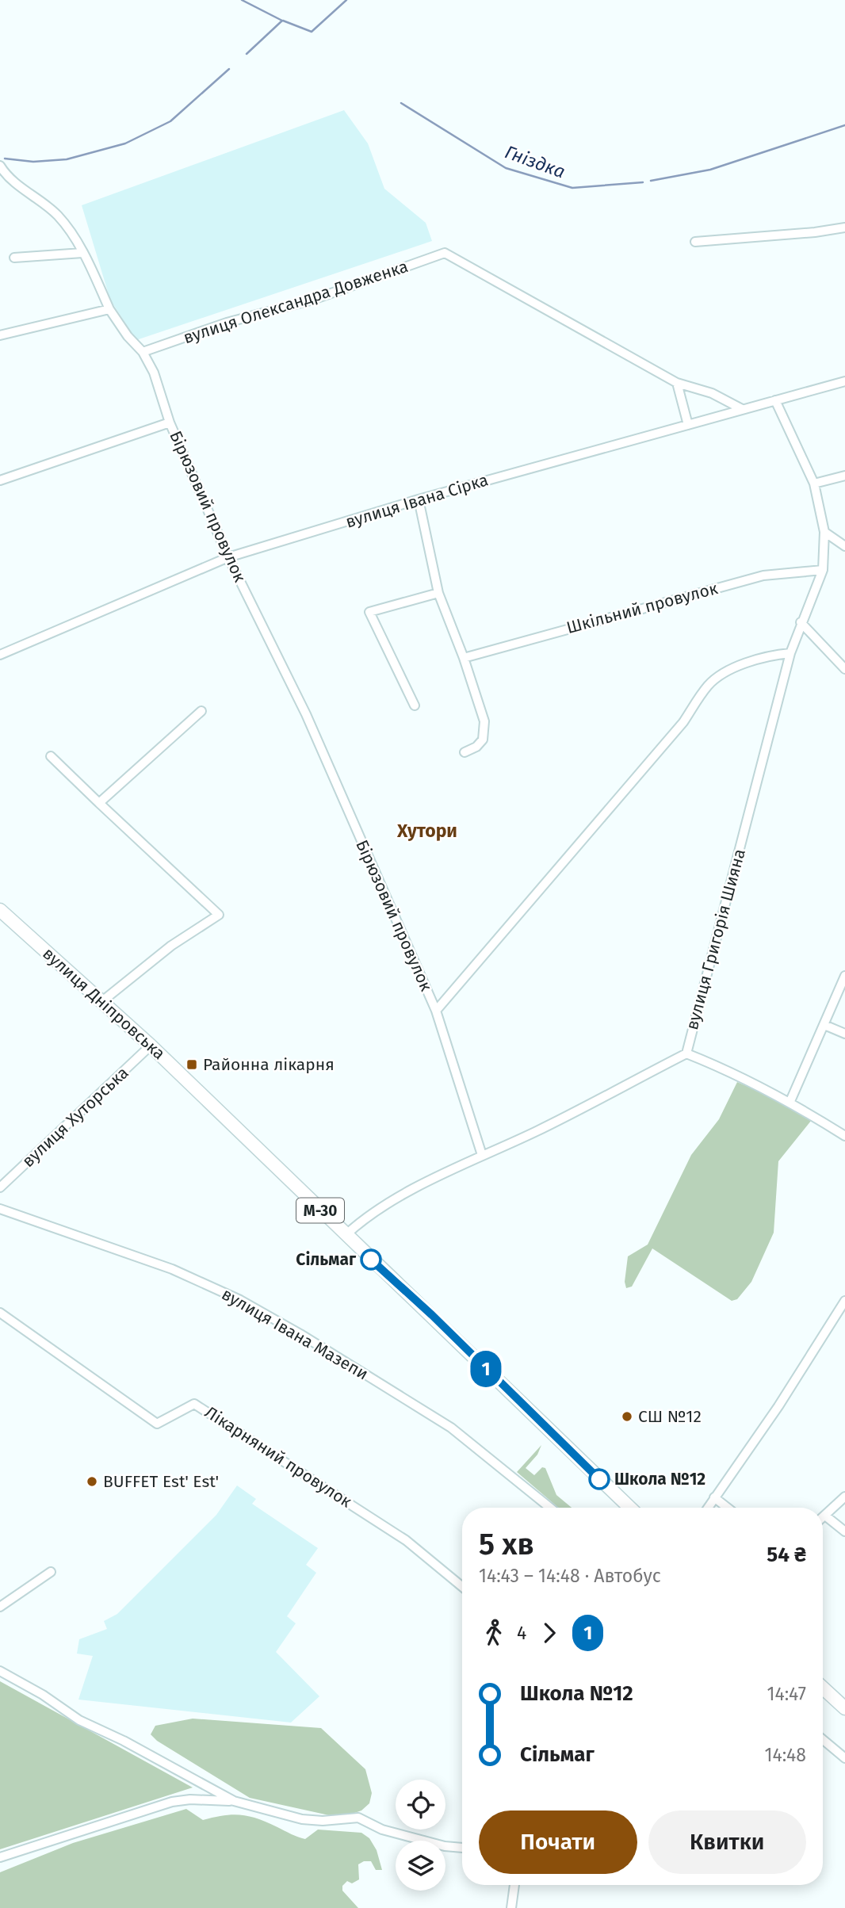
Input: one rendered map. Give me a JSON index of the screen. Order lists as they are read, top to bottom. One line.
{"streets":{"highway":["вулиця Дніпровська","М-30"],"street":["вулиця Олександра Довженка","вулиця Івана Сірка","Бірюзовий провулок","Шкільний провулок","вулиця Григорія Шияна","вулиця Хуторська","вулиця Івана Мазепи","Лікарняний провулок"]},"crossings":[["вулиця Олександра Довженка","вулиця Івана Сірка"],["вулиця Олександра Довженка","Бірюзовий провулок"],["вулиця Івана Сірка","Бірюзовий провулок"],["вулиця Івана Сірка","вулиця Григорія Шияна"],["Бірюзовий провулок","вулиця Григорія Шияна"],["Шкільний провулок","вулиця Григорія Шияна"],["вулиця Григорія Шияна","вулиця Дніпровська"],["вулиця Дніпровська","вулиця Хуторська"]],"districts":["Хутори"],"water":["Гніздка"],"places":{"transit":["Районна лікарня"],"other":["Сільмаг","СШ №12","Школа №12","BUFFET Est' Est'"]},"lines":["bus line 1"],"page":{"on_map":"1","heading":["5 хв","14:43 – 14:48 · Автобус","54 ₴"],"legs":["4","1"],"list":[{"name":"Школа №12","value":"14:47"},{"name":"Сільмаг","value":"14:48"}],"buttons":["Почати","Квитки"]}}
